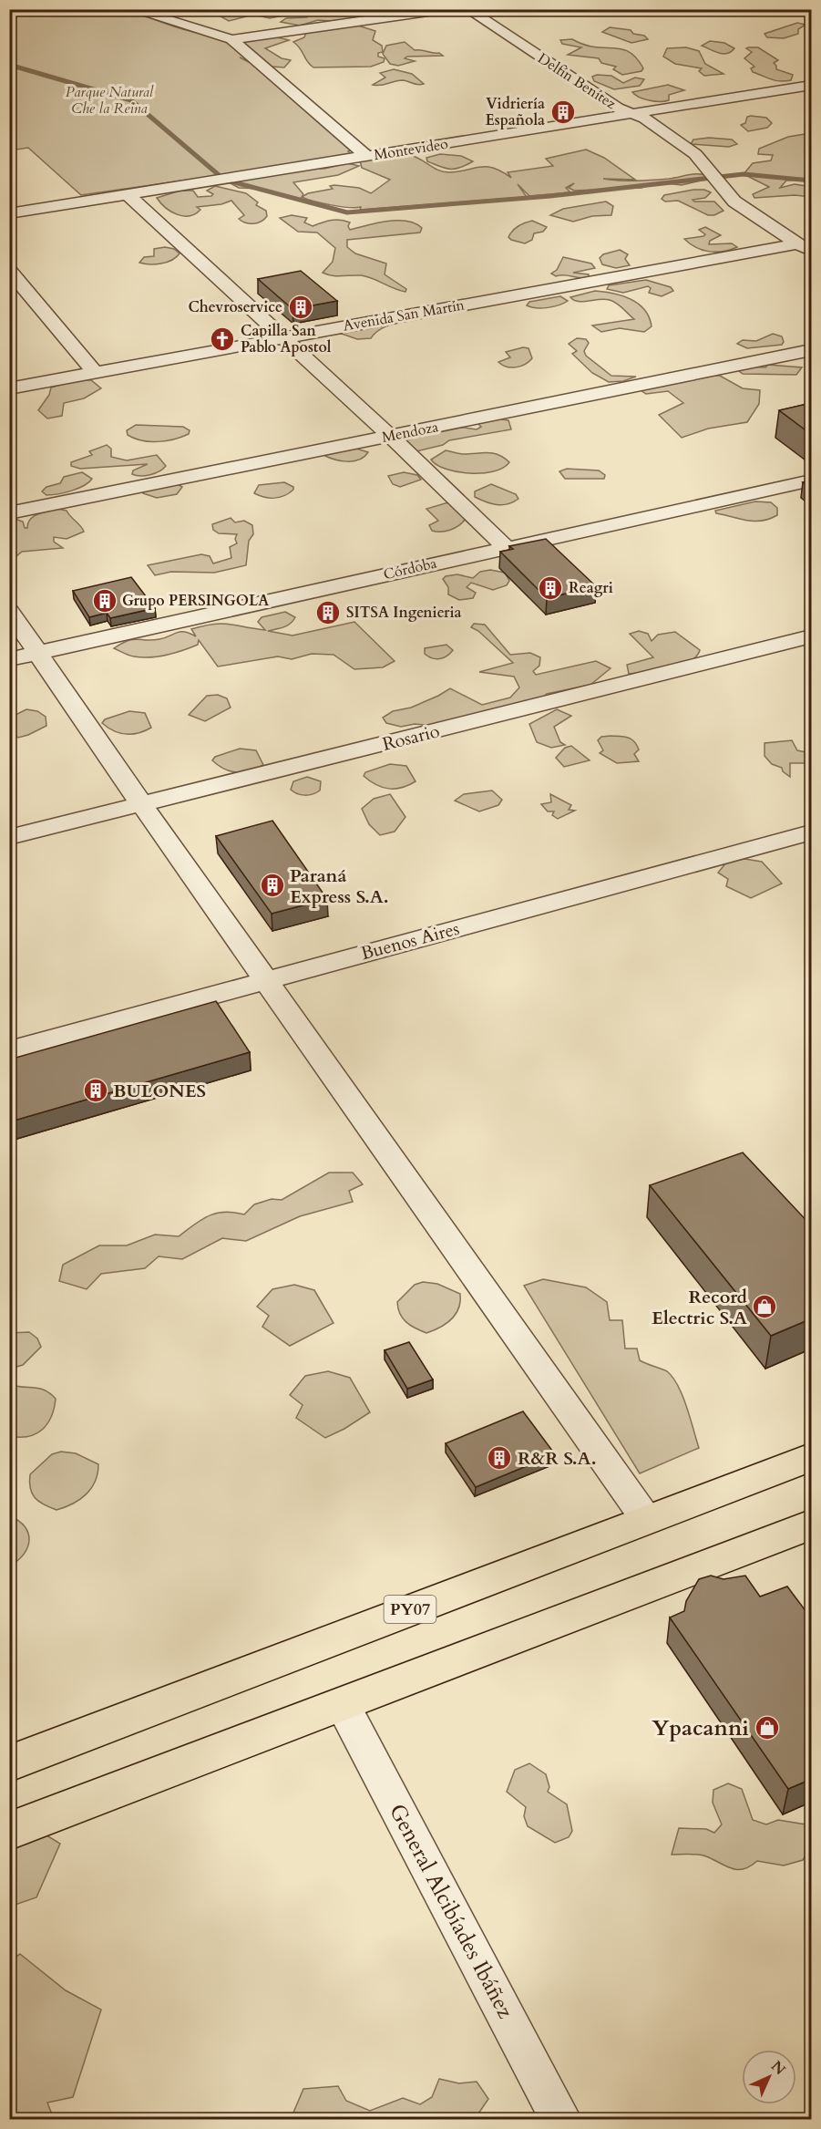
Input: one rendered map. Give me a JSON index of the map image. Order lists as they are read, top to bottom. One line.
{"streets":{"highway":["PY07"],"street":["Delfín Benítez","Montevideo","Avenida San Martín","Mendoza","Córdoba","Rosario","Buenos Aires","General Alcibíades Ibáñez"]},"crossings":[["Delfín Benítez","Montevideo"],["Delfín Benítez","Avenida San Martín"]],"parks":["Parque Natural Che la Reina"],"places":{"building":["Vidriería Española","Chevroservice","Reagri","Grupo PERSINGOLA","SITSA Ingenieria","Paraná Express S.A.","BULONES","R&R S.A."],"church":["Capilla San Pablo Apostol"],"shop":["Record Electric S.A","Ypacanni"]},"north":"top right"}
